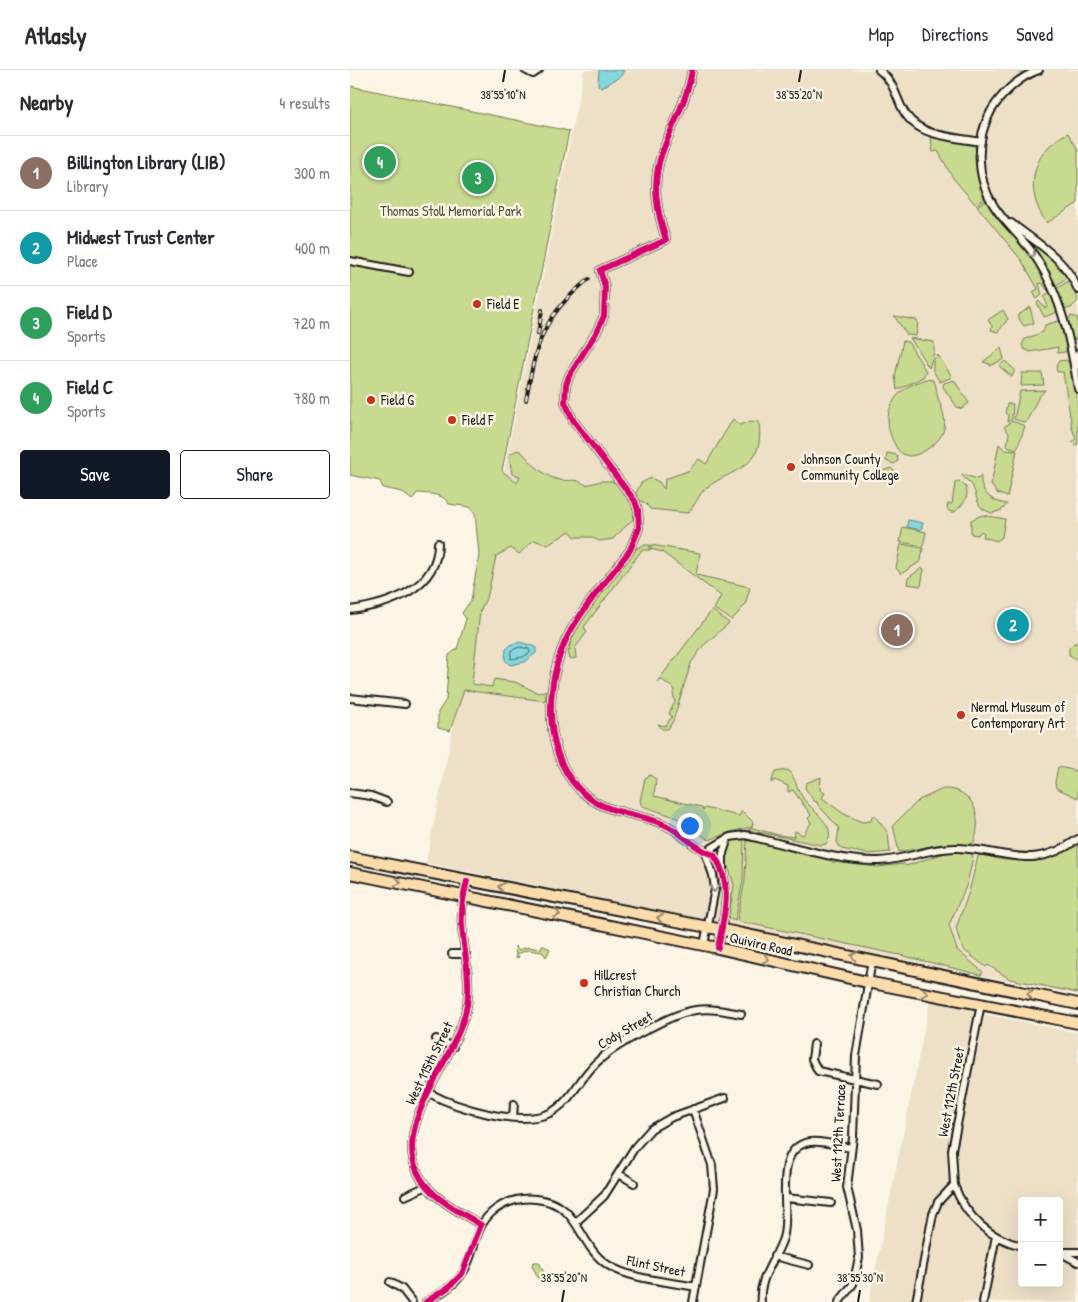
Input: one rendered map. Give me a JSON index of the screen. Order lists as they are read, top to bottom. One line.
{"streets":{"main road":["Quivira Road"],"street":["Cody Street","West 115th Street","West 112th Street","West 112th Terrace","Flint Street"]},"crossings":[["Quivira Road","West 115th Street"],["Quivira Road","West 112th Street"],["Quivira Road","West 112th Terrace"],["Cody Street","West 115th Street"],["West 115th Street","Flint Street"]],"parks":["Thomas Stoll Memorial Park"],"places":["Field E","Field G","Field F","Johnson County Community College","Nermal Museum of Contemporary Art","Hillcrest Christian Church"],"page":{"header":"Atlasly","nav":["Map","Directions","Saved"],"heading":["Nearby","4 results"],"list":[{"mark":"1","name":"Billington Library (LIB)","note":"Library","value":"300 m"},{"mark":"2","name":"Midwest Trust Center","note":"Place","value":"400 m"},{"mark":"3","name":"Field D","note":"Sports","value":"720 m"},{"mark":"4","name":"Field C","note":"Sports","value":"780 m"}],"pins":["4","3","2","1"],"buttons":["Save","Share"],"map_buttons":["+","−"]},"coordinates":["38°55'10\"N","38°55'20\"N","38°55'30\"N"]}
